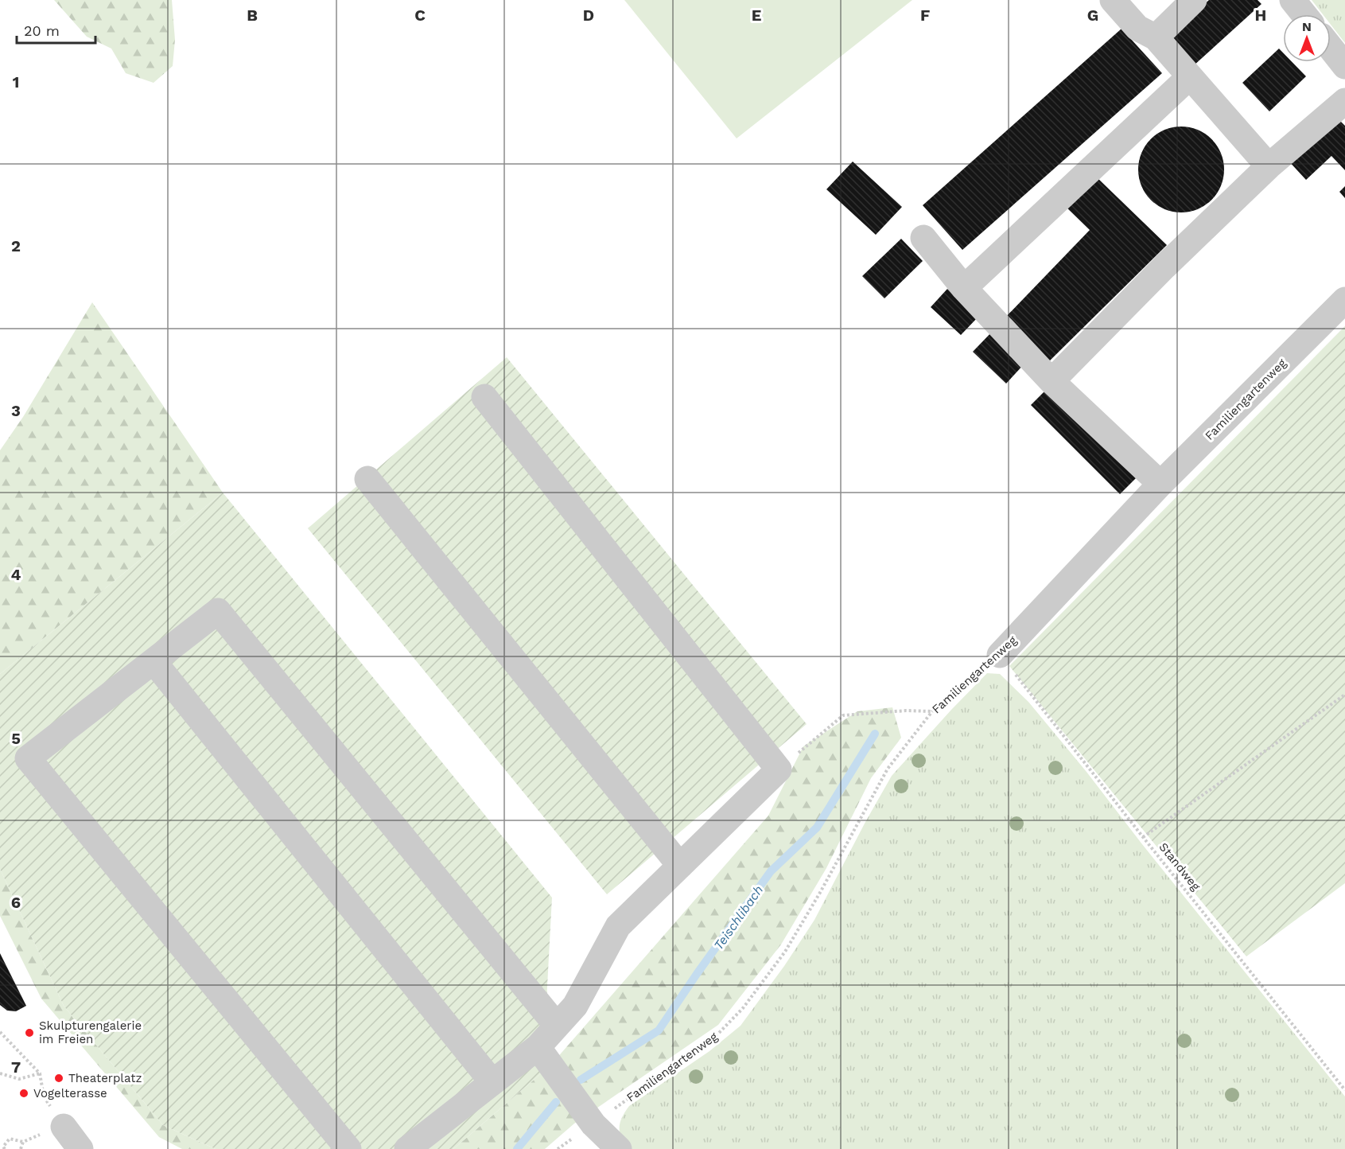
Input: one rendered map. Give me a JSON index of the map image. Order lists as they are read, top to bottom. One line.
{"streets":{"street":["Familiengartenweg"],"path":["Standweg"]},"crossings":[["Familiengartenweg","Standweg"]],"water":["Teischlibach"],"places":["Skulpturengalerie im Freien","Theaterplatz","Vogelterasse"],"scale_bar":"20 m","north":"top","grid":{"columns":["B","C","D","E","F","G","H"],"rows":["1","2","3","4","5","6","7"]}}
